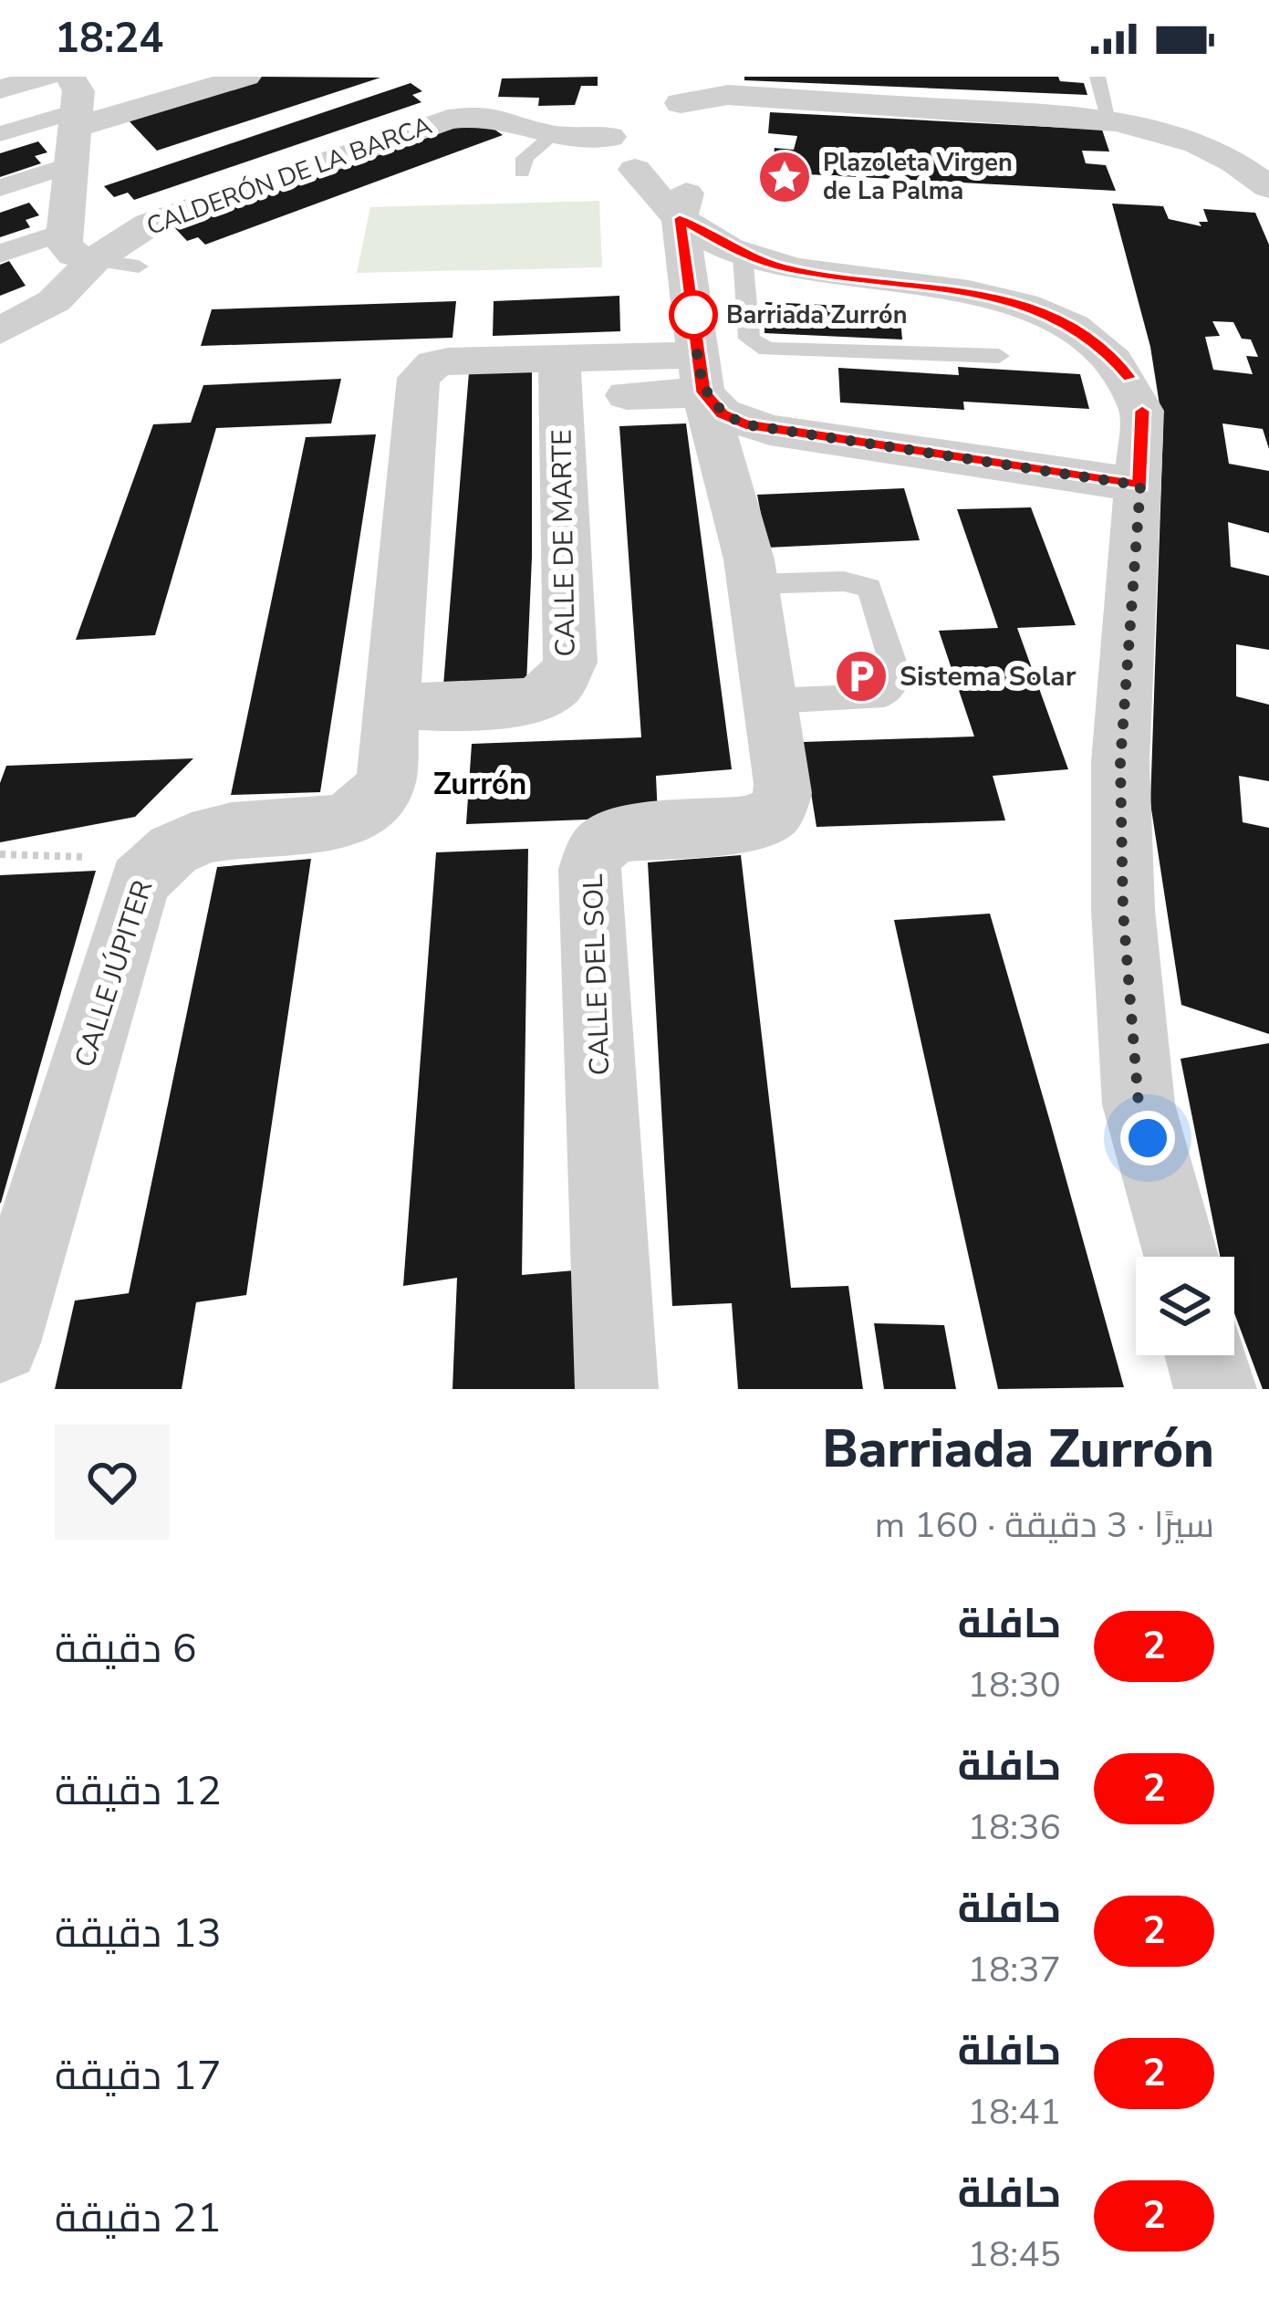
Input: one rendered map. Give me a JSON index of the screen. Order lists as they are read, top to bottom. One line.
{"streets":{"street":["CALDERÓN DE LA BARCA","CALLE DE MARTE","CALLE JÚPITER","CALLE DEL SOL"]},"crossings":[["CALDERÓN DE LA BARCA","CALLE DEL SOL"],["CALLE DE MARTE","CALLE JÚPITER"]],"districts":["Zurrón"],"places":{"place":["Plazoleta Virgen de La Palma"],"other":["Barriada Zurrón"],"parking":["Sistema Solar"]},"lines":["bus line 2"],"page":{"status":"18:24","heading":["Barriada Zurrón","سيرًا · 3 دقيقة · 160 m"],"list":[{"mark":"2","name":"حافلة","note":"18:30","value":"6 دقيقة"},{"mark":"2","name":"حافلة","note":"18:36","value":"12 دقيقة"},{"mark":"2","name":"حافلة","note":"18:37","value":"13 دقيقة"},{"mark":"2","name":"حافلة","note":"18:41","value":"17 دقيقة"},{"mark":"2","name":"حافلة","note":"18:45","value":"21 دقيقة"}]}}
